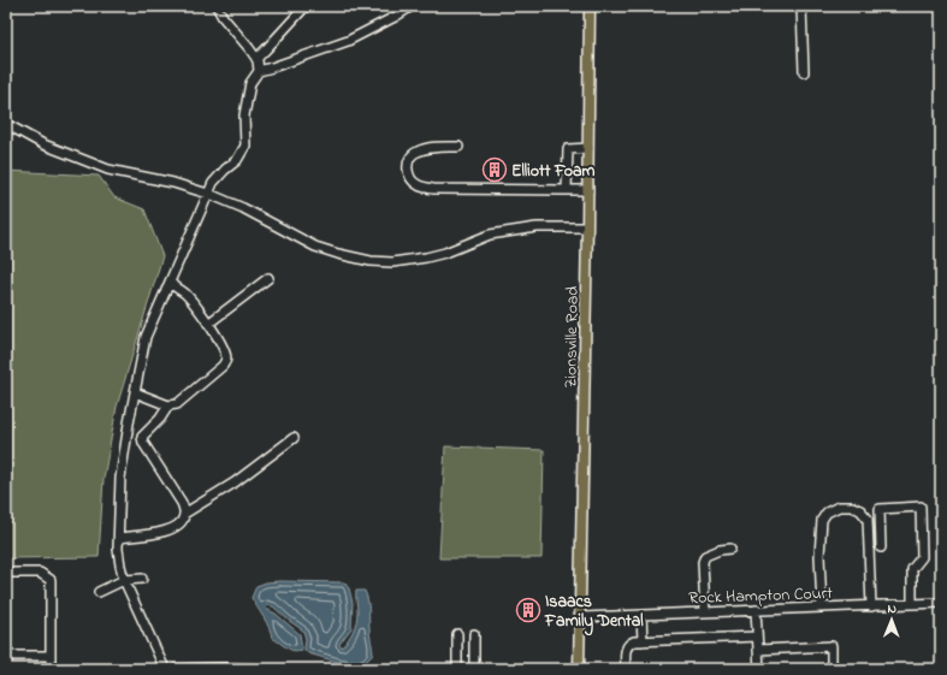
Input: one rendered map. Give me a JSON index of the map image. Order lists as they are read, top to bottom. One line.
{"streets":{"main road":["Zionsville Road"],"street":["Rock Hampton Court"]},"crossings":[["Zionsville Road","Rock Hampton Court"]],"places":{"building":["Elliott Foam","Isaacs Family Dental"]},"north":"top"}
